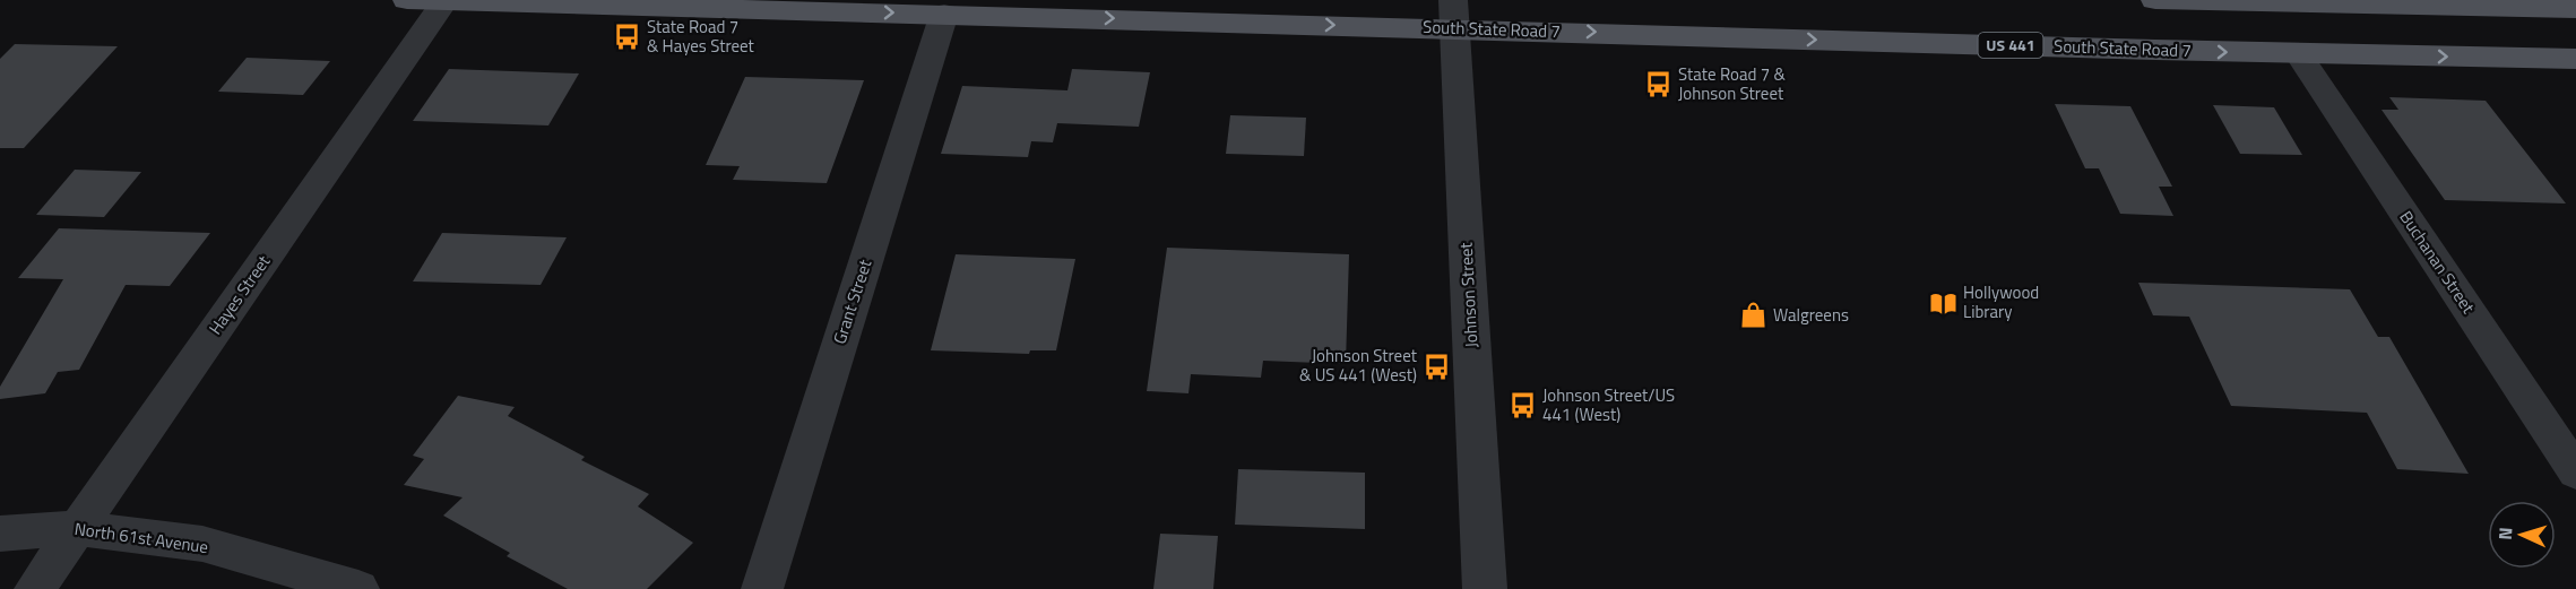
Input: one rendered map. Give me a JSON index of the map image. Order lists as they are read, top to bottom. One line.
{"streets":{"main road":["South State Road 7","US 441"],"street":["Buchanan Street","Hayes Street","Johnson Street","Grant Street","North 61st Avenue"]},"crossings":[["South State Road 7","Buchanan Street"],["South State Road 7","Hayes Street"],["South State Road 7","Johnson Street"],["South State Road 7","Grant Street"],["Hayes Street","North 61st Avenue"]],"one_way":["South State Road 7"],"places":{"bus stop":["State Road 7 & Hayes Street","State Road 7 & Johnson Street","Johnson Street & US 441 (West)","Johnson Street/US 441 (West)"],"library":["Hollywood Library"],"shop":["Walgreens"]},"north":"left"}
